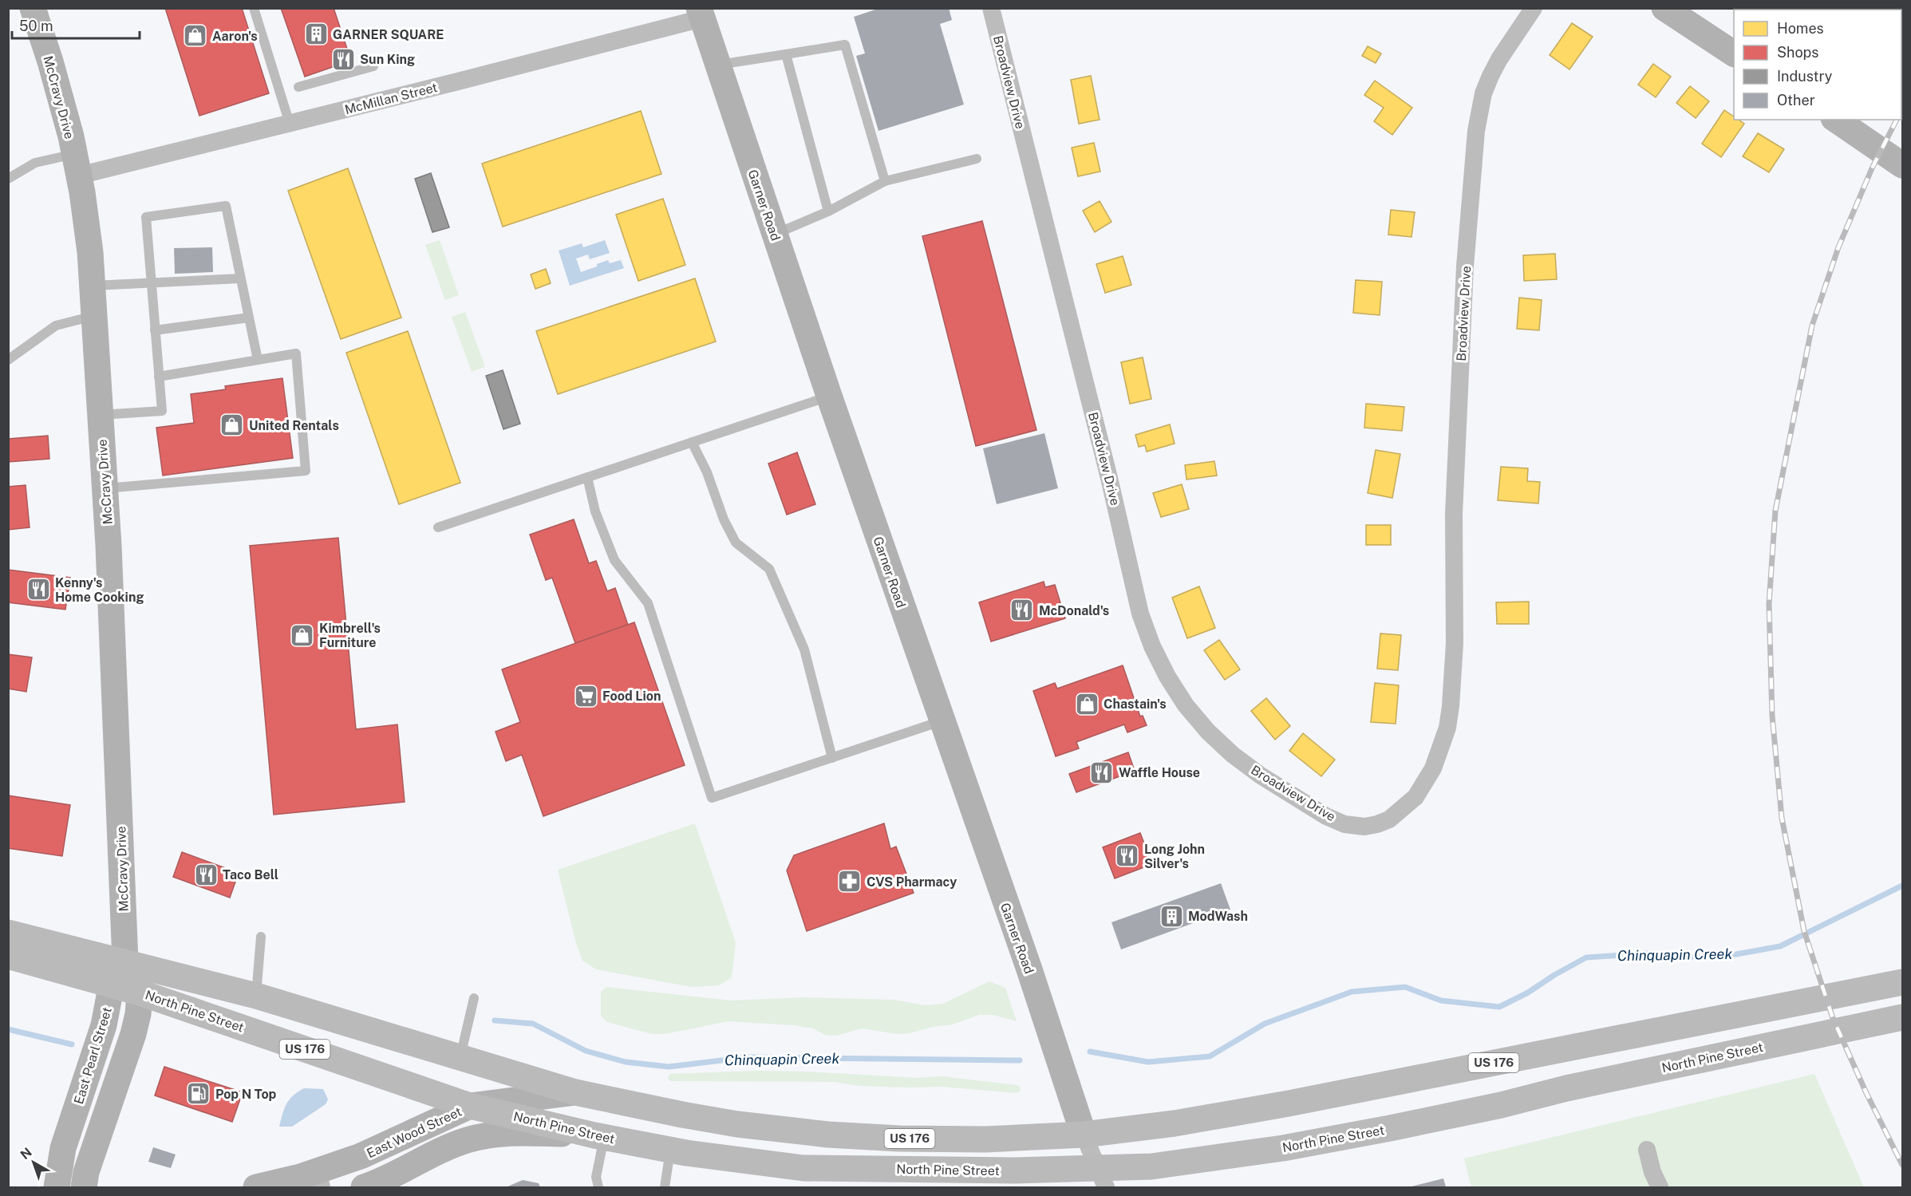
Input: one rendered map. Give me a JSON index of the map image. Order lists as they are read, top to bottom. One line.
{"streets":{"highway":["North Pine Street","US 176"],"street":["Broadview Drive","McCravy Drive","McMillan Street","Garner Road","East Pearl Street","East Wood Street"]},"crossings":[["McCravy Drive","McMillan Street"],["McCravy Drive","North Pine Street"],["McCravy Drive","East Pearl Street"],["McMillan Street","Garner Road"],["Garner Road","North Pine Street"],["North Pine Street","East Pearl Street"],["North Pine Street","East Wood Street"]],"water":["Chinquapin Creek"],"places":{"building":["GARNER SQUARE","ModWash"],"shop":["Aaron's","United Rentals","Kimbrell's Furniture","Chastain's"],"restaurant":["Sun King","Kenny's Home Cooking","McDonald's","Waffle House","Long John Silver's","Taco Bell"],"supermarket":["Food Lion"],"pharmacy":["CVS Pharmacy"],"fuel station":["Pop N Top"]},"legend":["Homes","Shops","Industry","Other"],"scale_bar":"50 m","north":"top left"}
